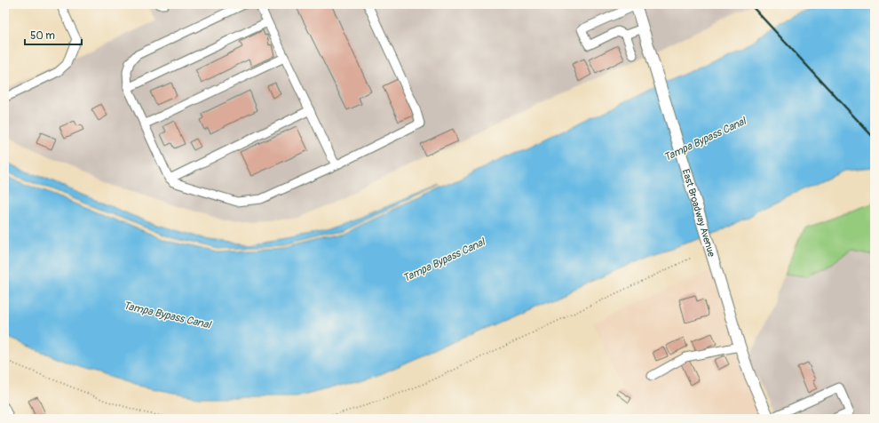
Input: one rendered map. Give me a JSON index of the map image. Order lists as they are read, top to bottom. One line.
{"streets":{"main road":["East Broadway Avenue"]},"water":["Tampa Bypass Canal"],"scale_bar":"50 m"}
